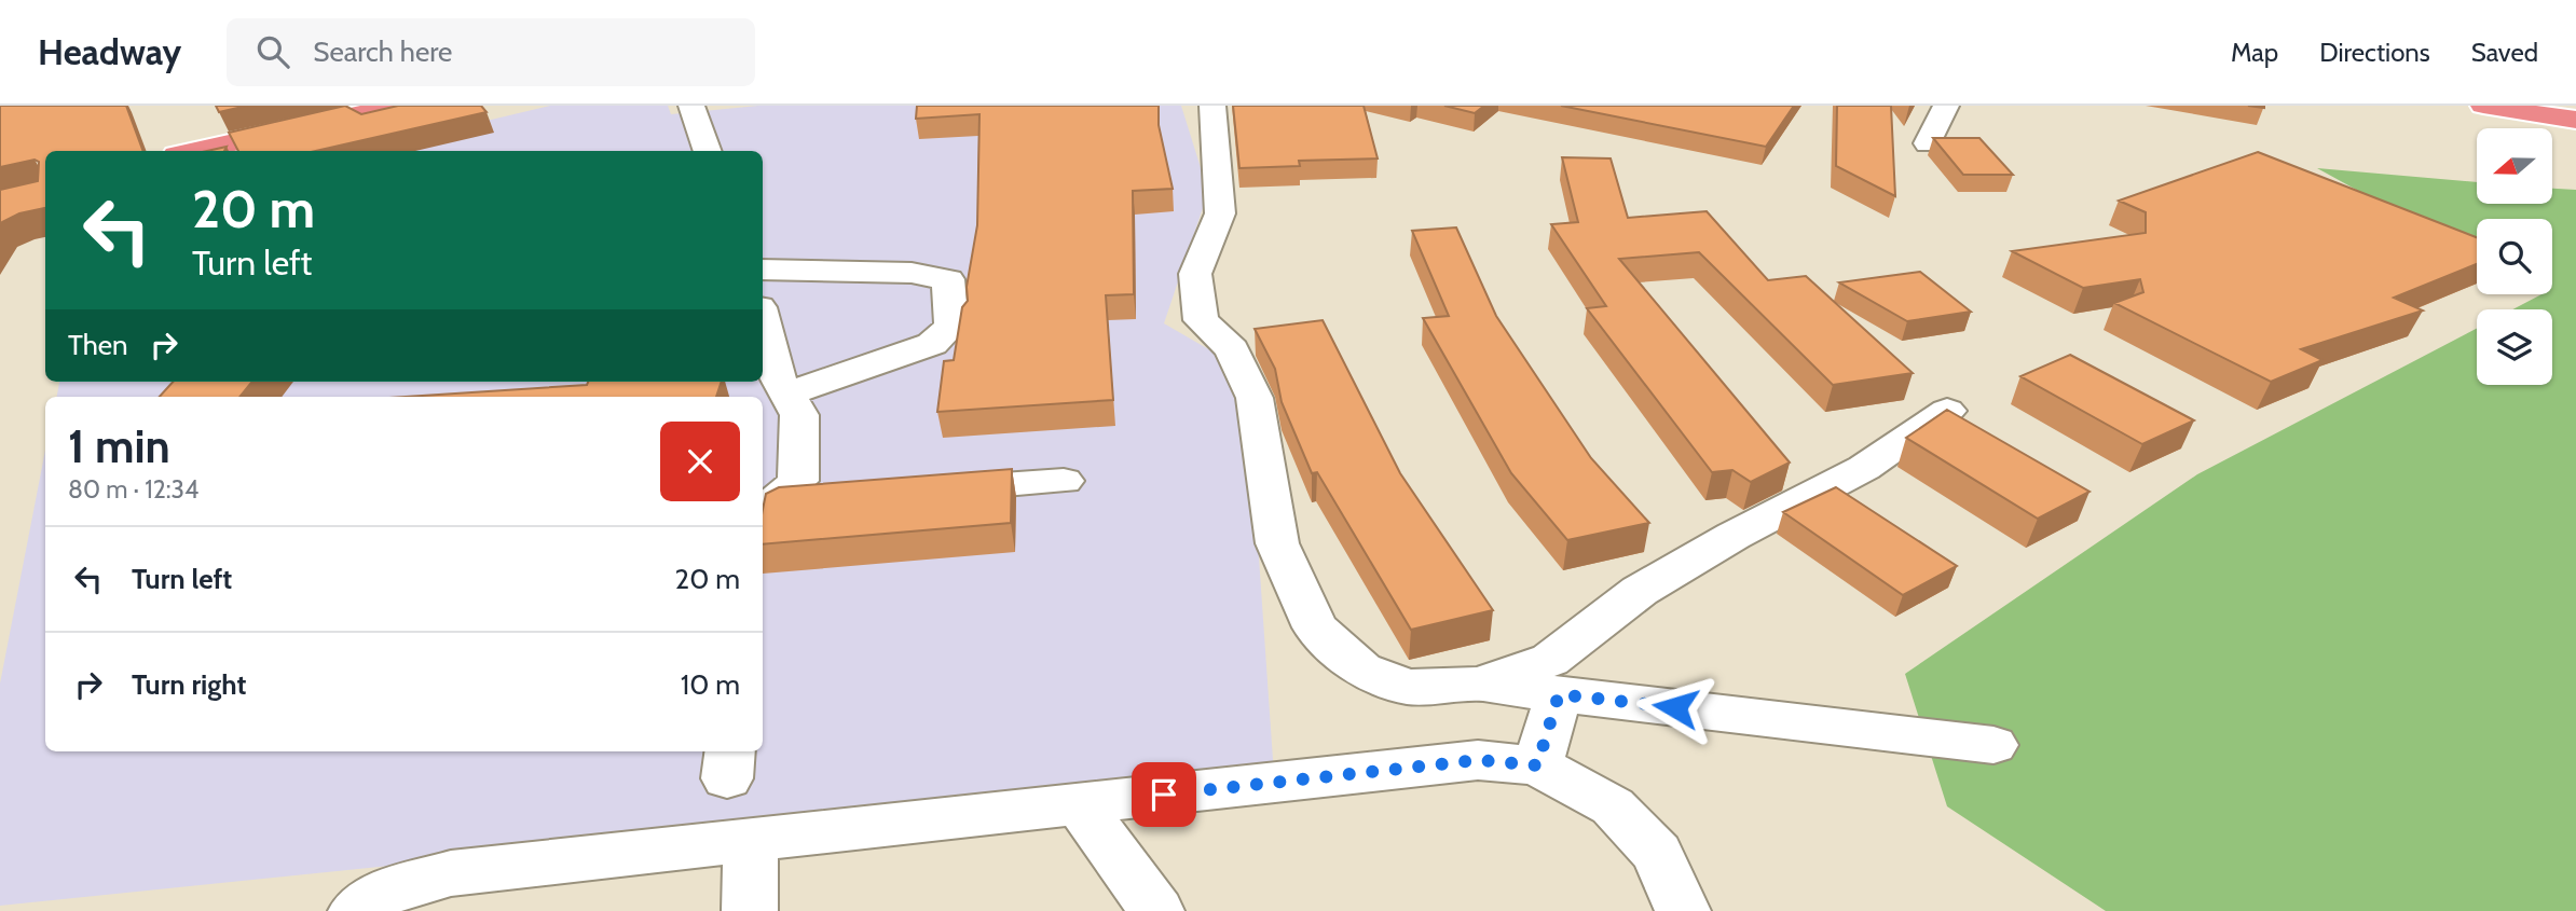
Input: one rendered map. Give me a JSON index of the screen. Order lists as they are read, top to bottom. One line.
{"north":"left","page":{"header":"Headway","search":"Search here","nav":["Map","Directions","Saved"],"turn":["20 m","Turn left"],"then":"Then","heading":["1 min","80 m · 12:34"],"list":[{"name":"Turn left","value":"20 m"},{"name":"Turn right","value":"10 m"}]}}
